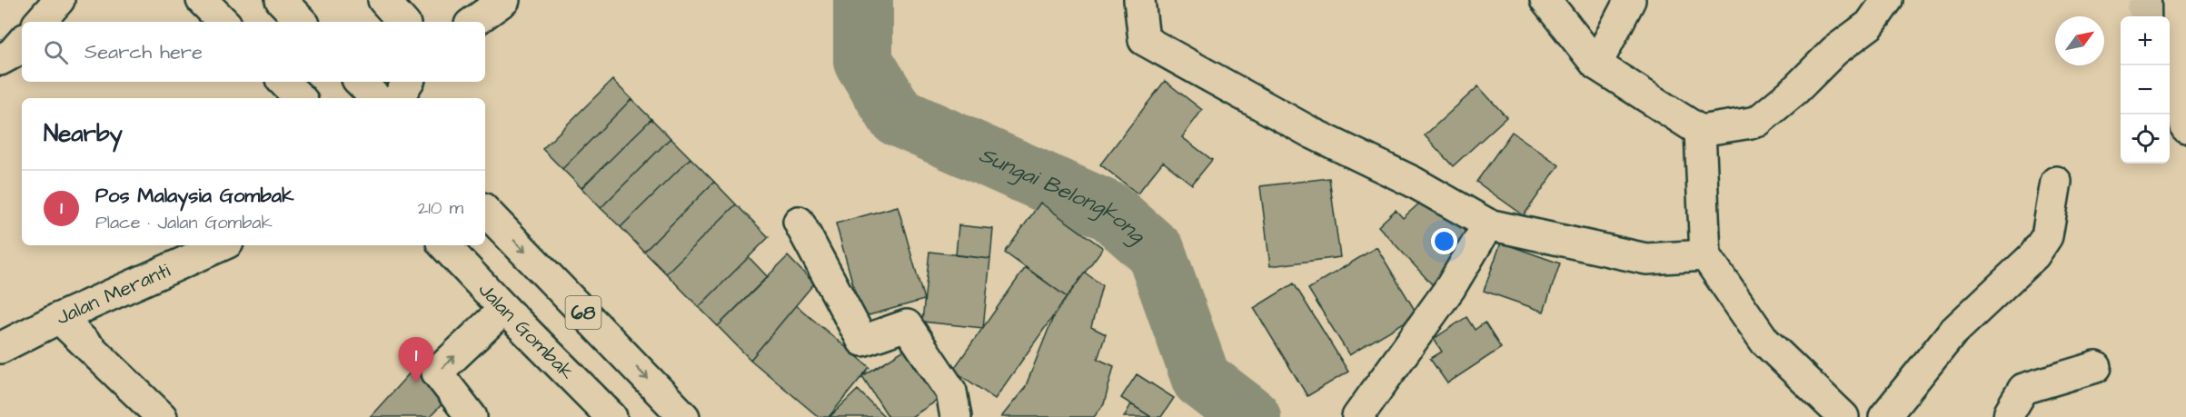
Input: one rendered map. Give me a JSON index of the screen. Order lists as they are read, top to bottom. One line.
{"streets":{"street":["Jalan Meranti","68","Jalan Gombak"]},"water":["Sungai Belongkong"],"north":"top right","page":{"map_buttons":["+","−"],"search":"Search here","heading":"Nearby","list":[{"mark":"1","name":"Pos Malaysia Gombak","note":"Place · Jalan Gombak","value":"210 m"}],"pins":"1"}}
